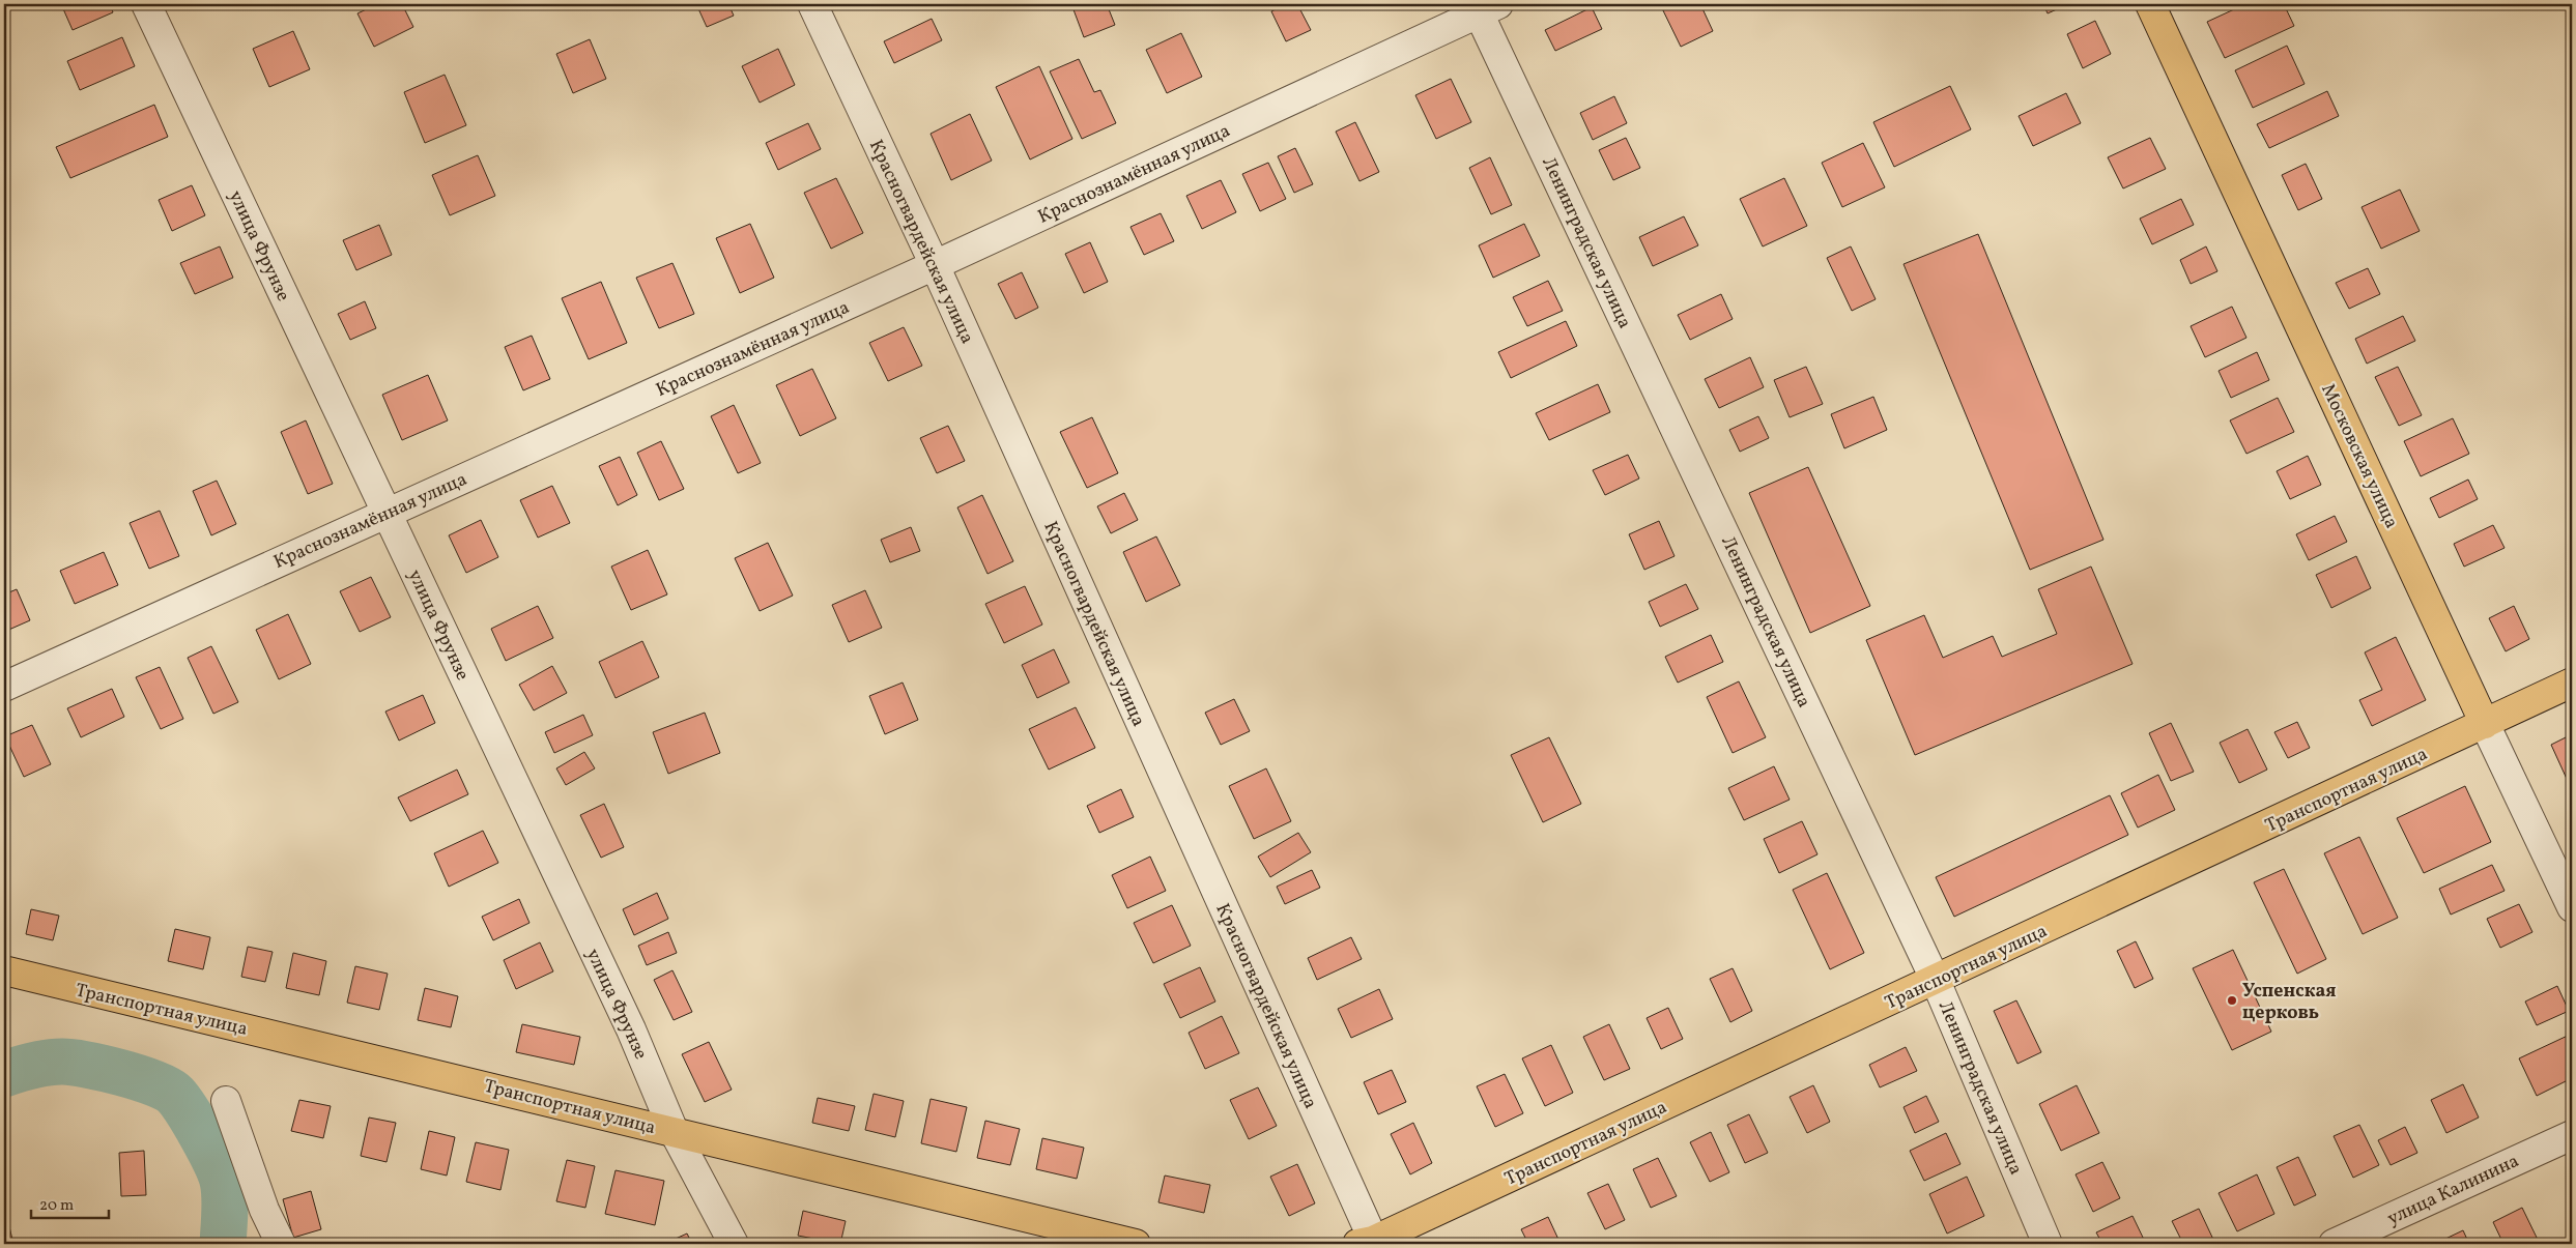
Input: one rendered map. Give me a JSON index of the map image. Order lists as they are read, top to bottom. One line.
{"streets":{"main road":["Московская улица","Транспортная улица"],"street":["Краснознамённая улица","Красногвардейская улица","Ленинградская улица","улица Фрунзе","улица Калинина"]},"crossings":[["Краснознамённая улица","Красногвардейская улица"],["Краснознамённая улица","Ленинградская улица"],["Краснознамённая улица","улица Фрунзе"],["Красногвардейская улица","Транспортная улица"],["Ленинградская улица","Транспортная улица"],["улица Фрунзе","Транспортная улица"],["Московская улица","Транспортная улица"]],"places":["Успенская церковь"],"scale_bar":"20 m"}
